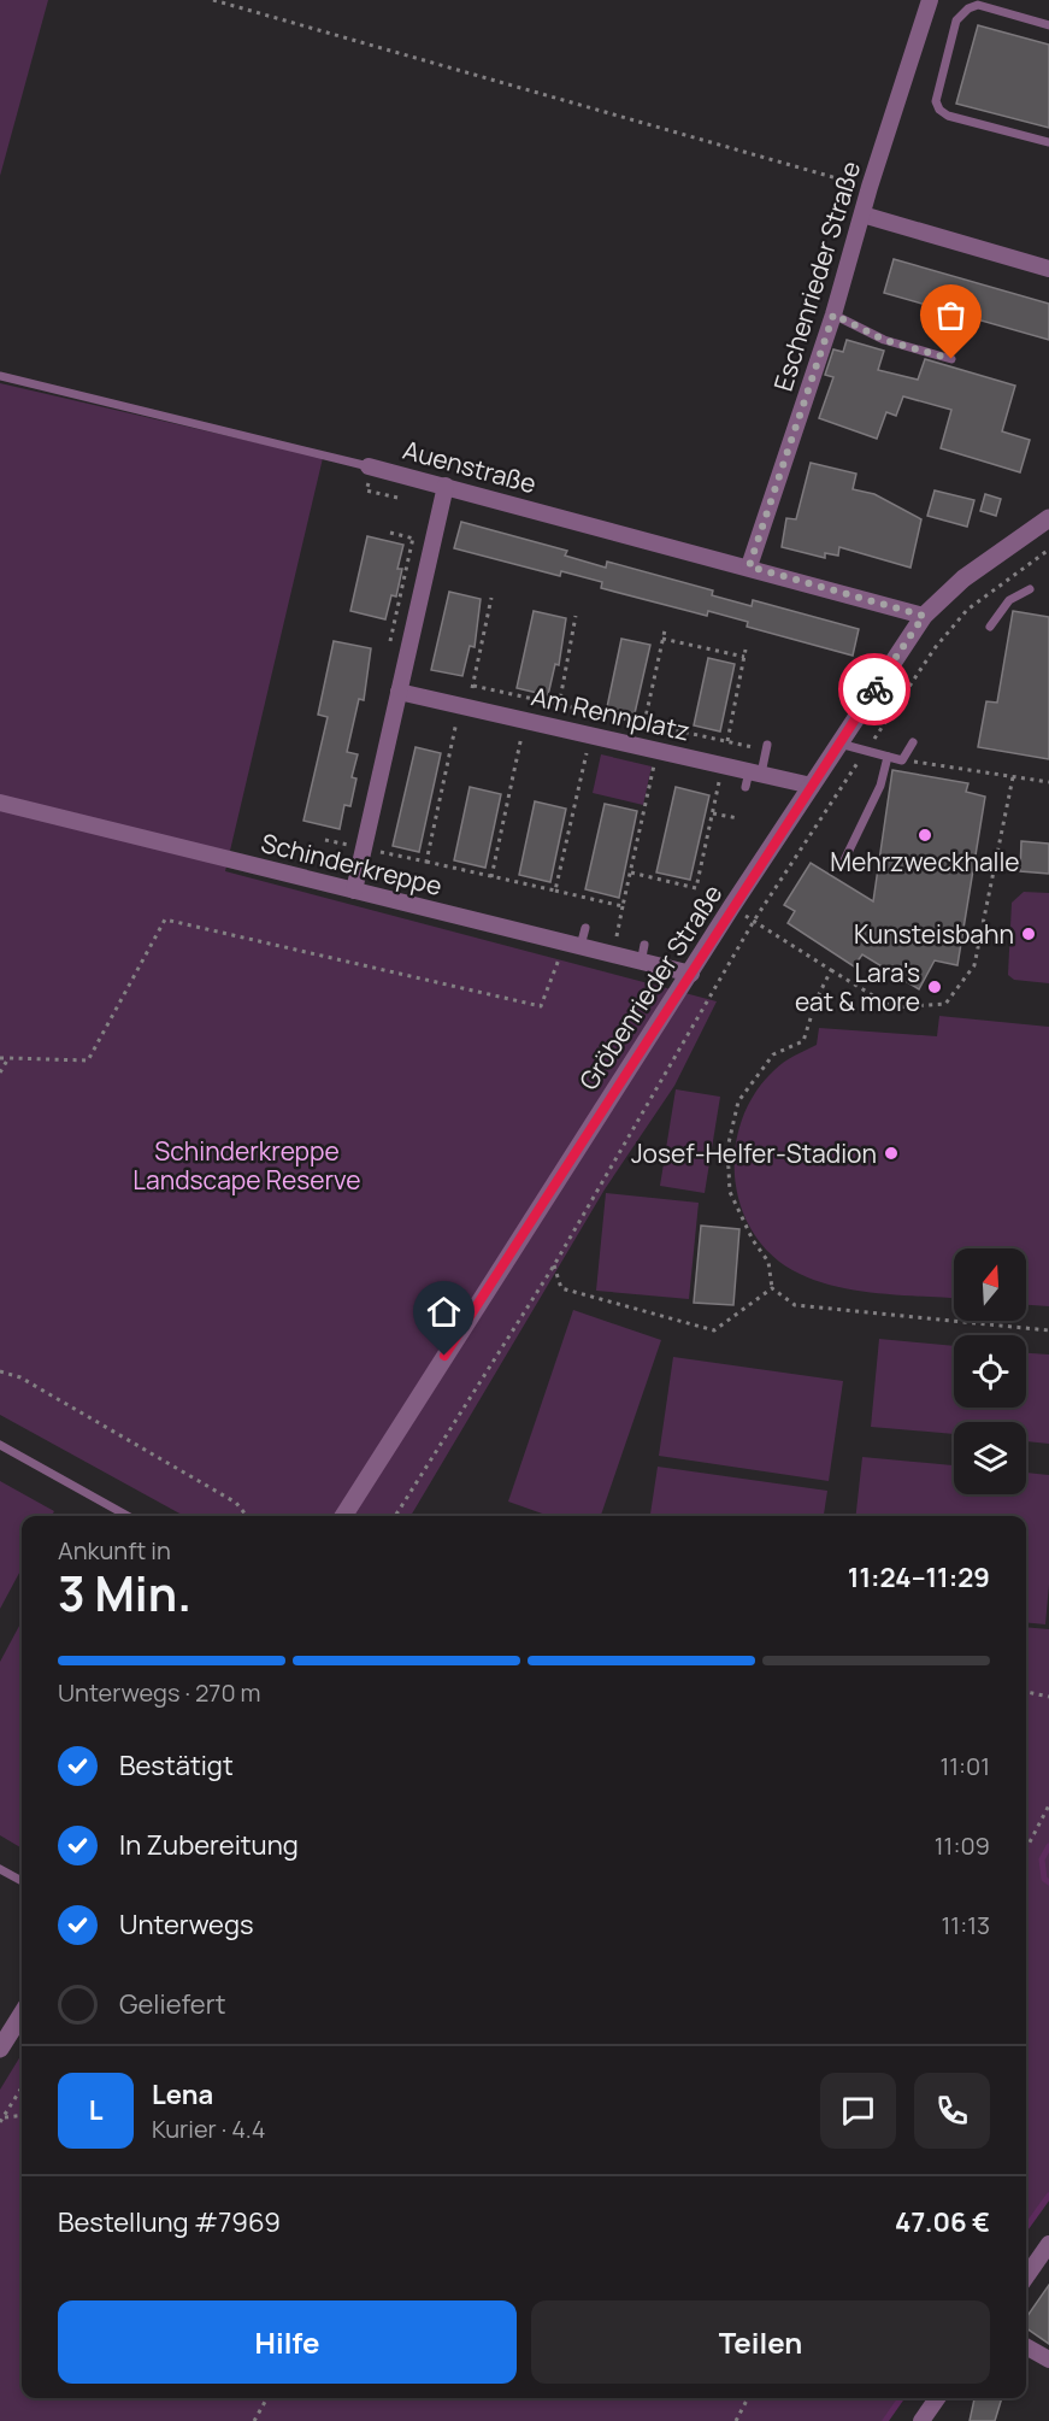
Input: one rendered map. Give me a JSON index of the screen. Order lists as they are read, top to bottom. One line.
{"streets":{"street":["Eschenrieder Straße","Auenstraße","Am Rennplatz","Schinderkreppe","Gröbenrieder Straße"]},"crossings":[["Eschenrieder Straße","Auenstraße"],["Auenstraße","Gröbenrieder Straße"],["Am Rennplatz","Gröbenrieder Straße"],["Schinderkreppe","Gröbenrieder Straße"]],"parks":["Schinderkreppe Landscape Reserve"],"places":["Mehrzweckhalle","Kunsteisbahn","Lara's eat & more","Josef-Helfer-Stadion"],"north":"top","page":{"heading":["3 Min.","Ankunft in","11:24–11:29"],"panel":["Lena","Kurier · 4.4","Bestellung #7969","47.06 €"],"bar":"Unterwegs · 270 m","list":[["Bestätigt","11:01"],["In Zubereitung","11:09"],["Unterwegs","11:13"],"Geliefert"],"round":"L","buttons":["Hilfe","Teilen"]}}
